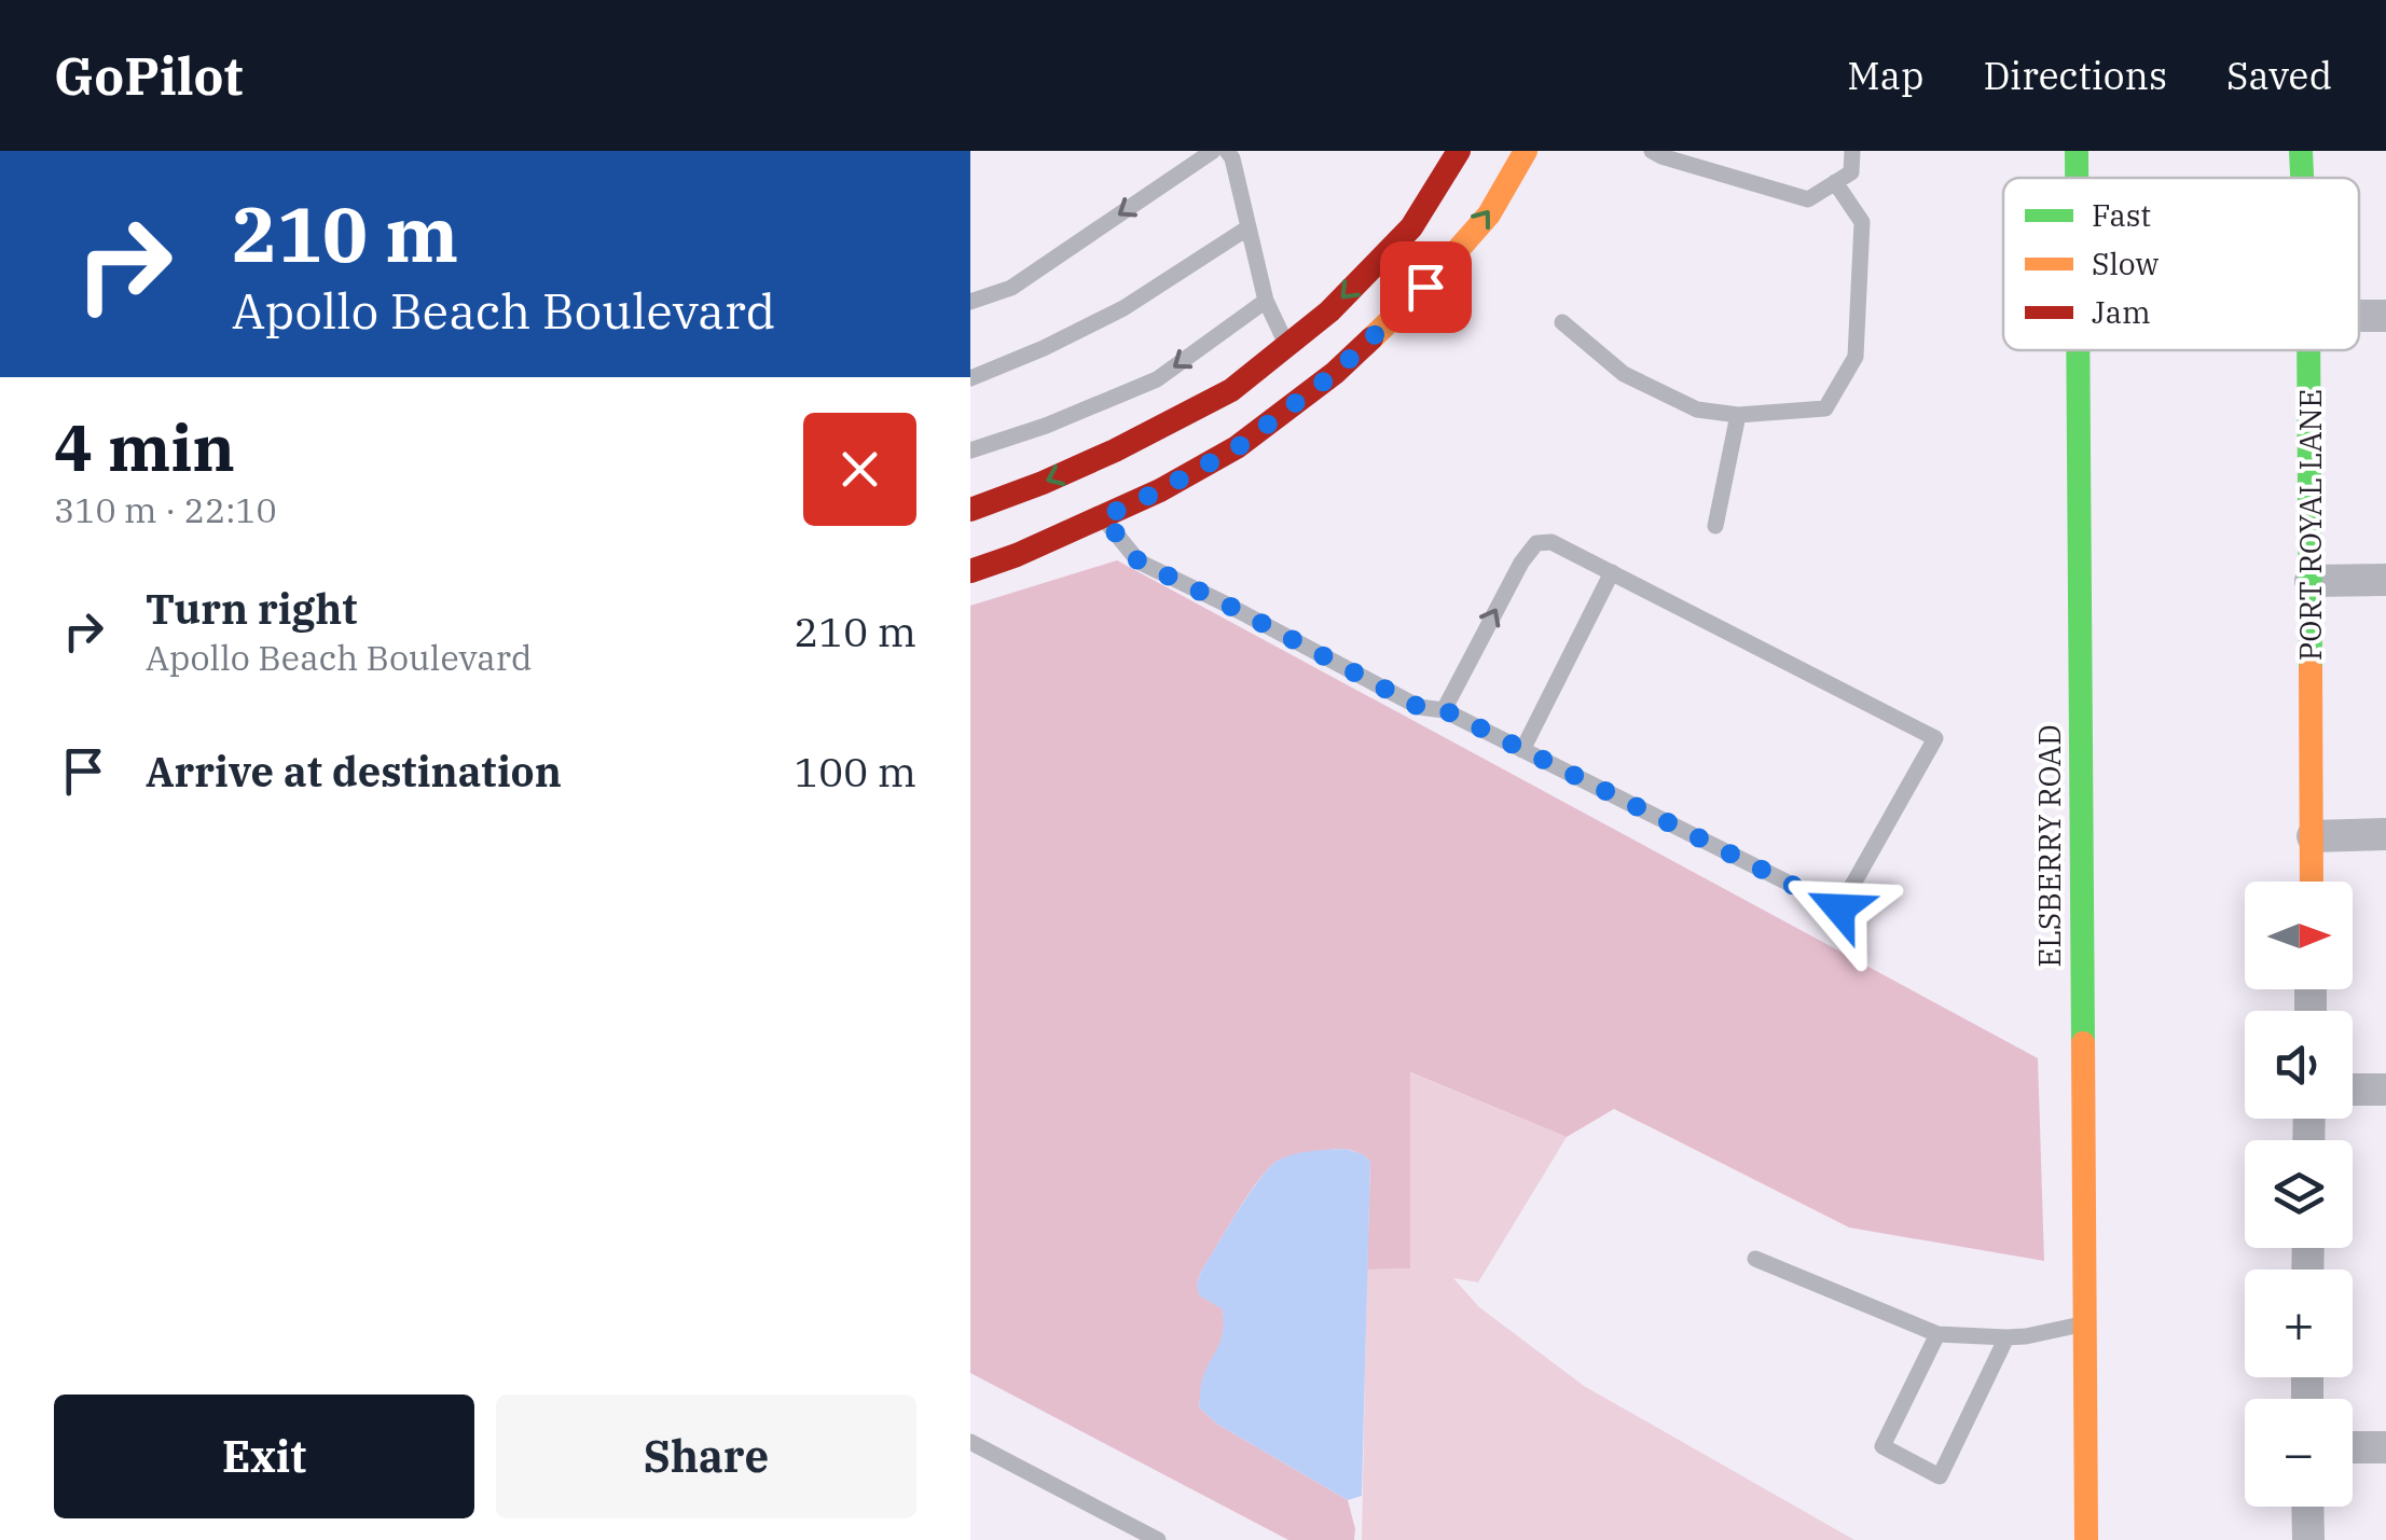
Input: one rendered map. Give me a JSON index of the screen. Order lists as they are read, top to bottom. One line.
{"streets":{"street":["PORT ROYAL LANE","ELSBERRY ROAD"]},"legend":["Fast","Slow","Jam"],"north":"right","page":{"header":"GoPilot","nav":["Map","Directions","Saved"],"turn":["210 m","Apollo Beach Boulevard"],"heading":["4 min","310 m · 22:10"],"list":[{"name":"Turn right","note":"Apollo Beach Boulevard","value":"210 m"},{"name":"Arrive at destination","value":"100 m"}],"map_buttons":["+","−"],"buttons":["Exit","Share"]}}
